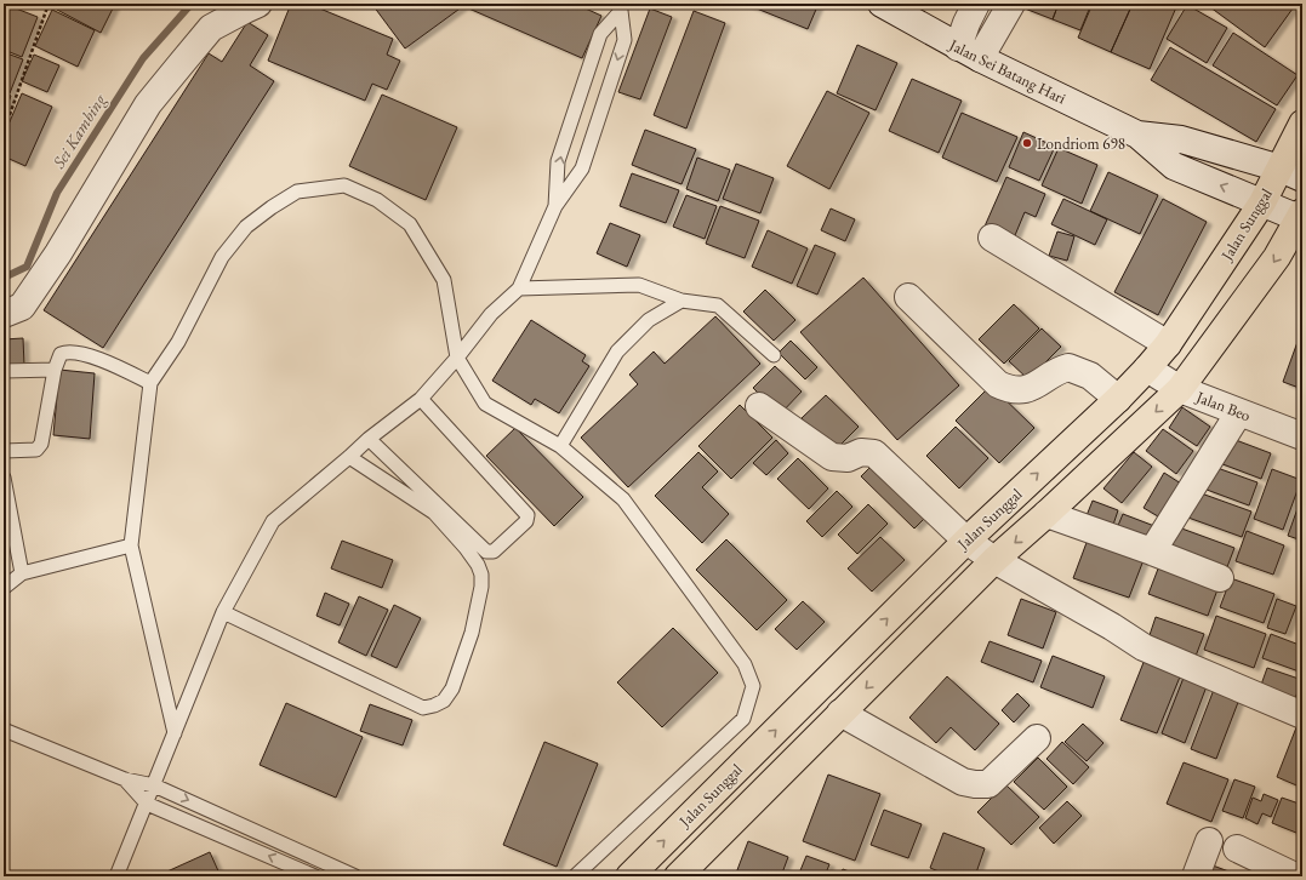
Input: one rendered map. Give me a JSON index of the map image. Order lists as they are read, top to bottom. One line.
{"streets":{"main road":["Jalan Sunggal"],"street":["Jalan Sei Batang Hari","Jalan Beo"]},"crossings":[["Jalan Sei Batang Hari","Jalan Sunggal"],["Jalan Sunggal","Jalan Beo"]],"water":["Sei Kambing"],"places":["Londriom 698"]}
